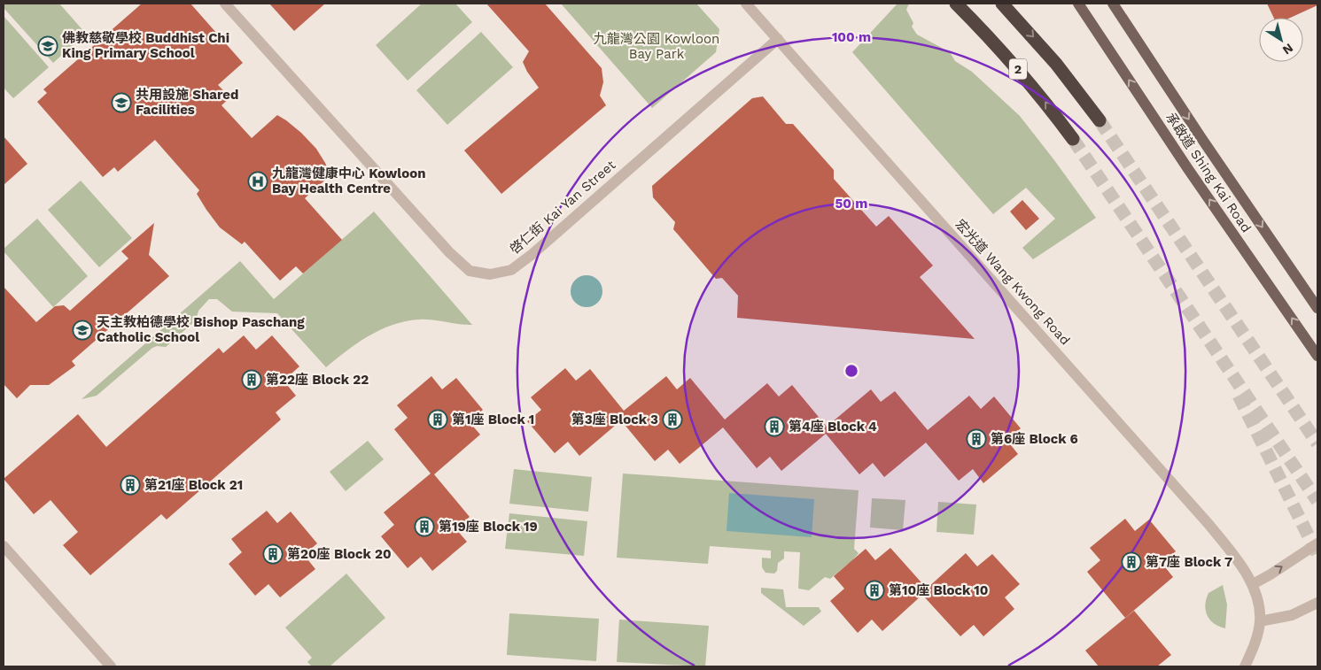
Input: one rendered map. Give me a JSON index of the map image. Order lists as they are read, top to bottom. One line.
{"streets":{"highway":["2"],"main road":["承啟道 Shing Kai Road"],"street":["啓仁街 Kai Yan Street","宏光道 Wang Kwong Road"]},"crossings":[["啓仁街 Kai Yan Street","宏光道 Wang Kwong Road"]],"parks":["九龍灣公園 Kowloon Bay Park"],"places":{"school or university":["佛教慈敬學校 Buddhist Chi King Primary School","共用設施 Shared Facilities","天主教柏德學校 Bishop Paschang Catholic School"],"hospital":["九龍灣健康中心 Kowloon Bay Health Centre"],"building":["第22座 Block 22","第1座 Block 1","第3座 Block 3","第4座 Block 4","第6座 Block 6","第21座 Block 21","第19座 Block 19","第20座 Block 20","第7座 Block 7","第10座 Block 10"]},"north":"bottom right","rings":["100 m","50 m"]}
